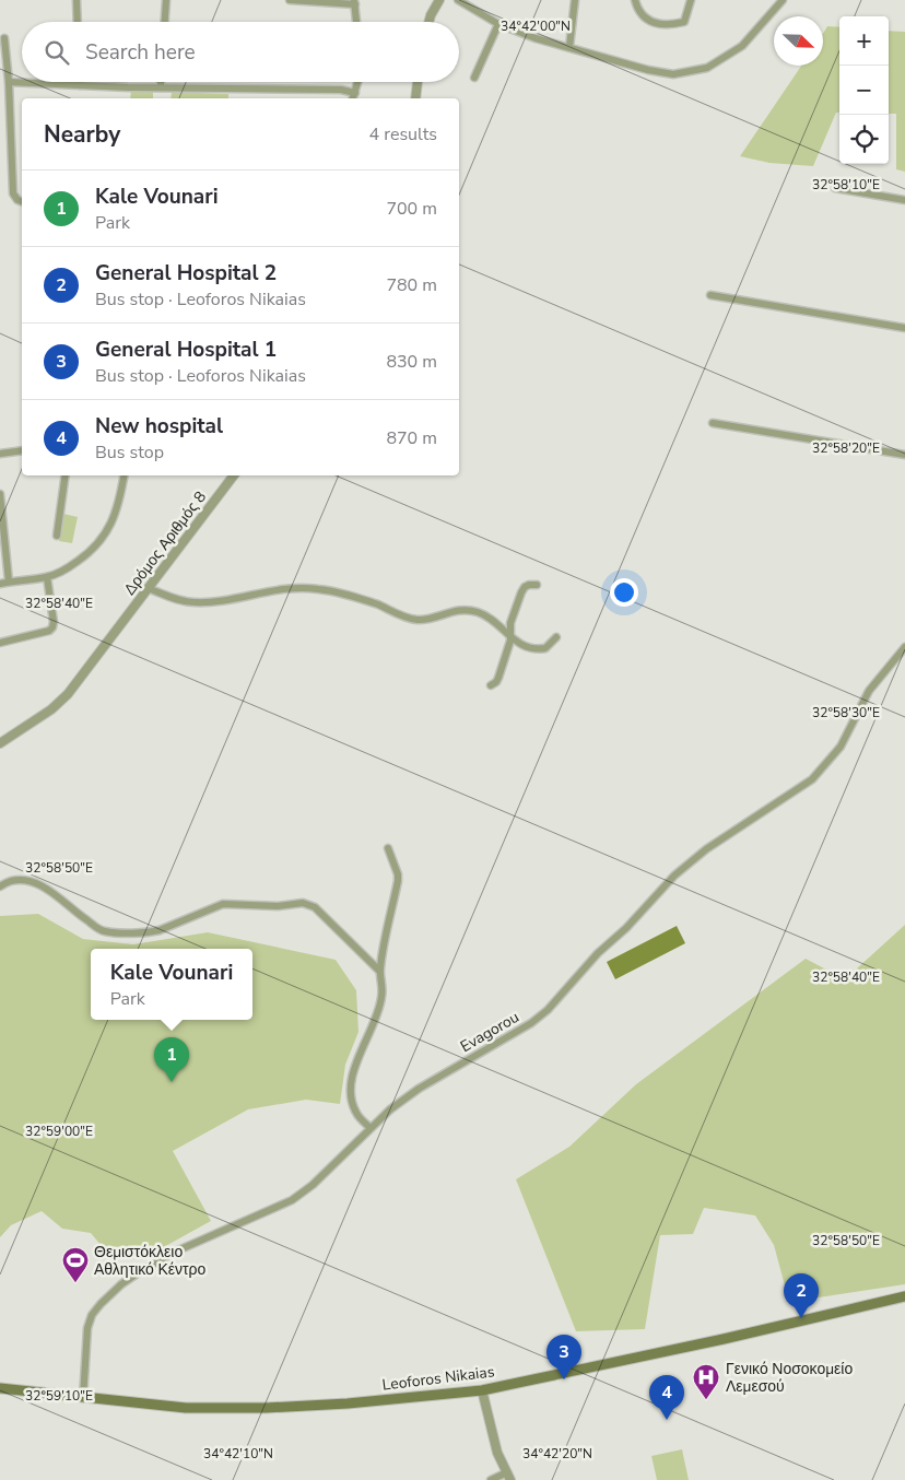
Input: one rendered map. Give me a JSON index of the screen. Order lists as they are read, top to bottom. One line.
{"streets":{"main road":["Leoforos Nikaias"],"street":["Δρόμος Αριθμός 8","Evagorou"]},"crossings":[["Evagorou","Leoforos Nikaias"]],"places":{"sports":["Θεμιστόκλειο Αθλητικό Κέντρο"],"hospital":["Γενικό Νοσοκομείο Λεμεσού"]},"north":"bottom right","page":{"map_buttons":["+","−"],"search":"Search here","heading":["Nearby","4 results"],"list":[{"mark":"1","name":"Kale Vounari","note":"Park","value":"700 m"},{"mark":"2","name":"General Hospital 2","note":"Bus stop · Leoforos Nikaias","value":"780 m"},{"mark":"3","name":"General Hospital 1","note":"Bus stop · Leoforos Nikaias","value":"830 m"},{"mark":"4","name":"New hospital","note":"Bus stop","value":"870 m"}],"popup":["Kale Vounari","Park"],"pins":["1","2","3","4"]},"coordinates":["34°42'00\"N","32°58'10\"E","32°58'20\"E","32°58'40\"E","32°58'30\"E","32°58'50\"E","32°59'00\"E","32°59'10\"E","34°42'10\"N","34°42'20\"N"]}
